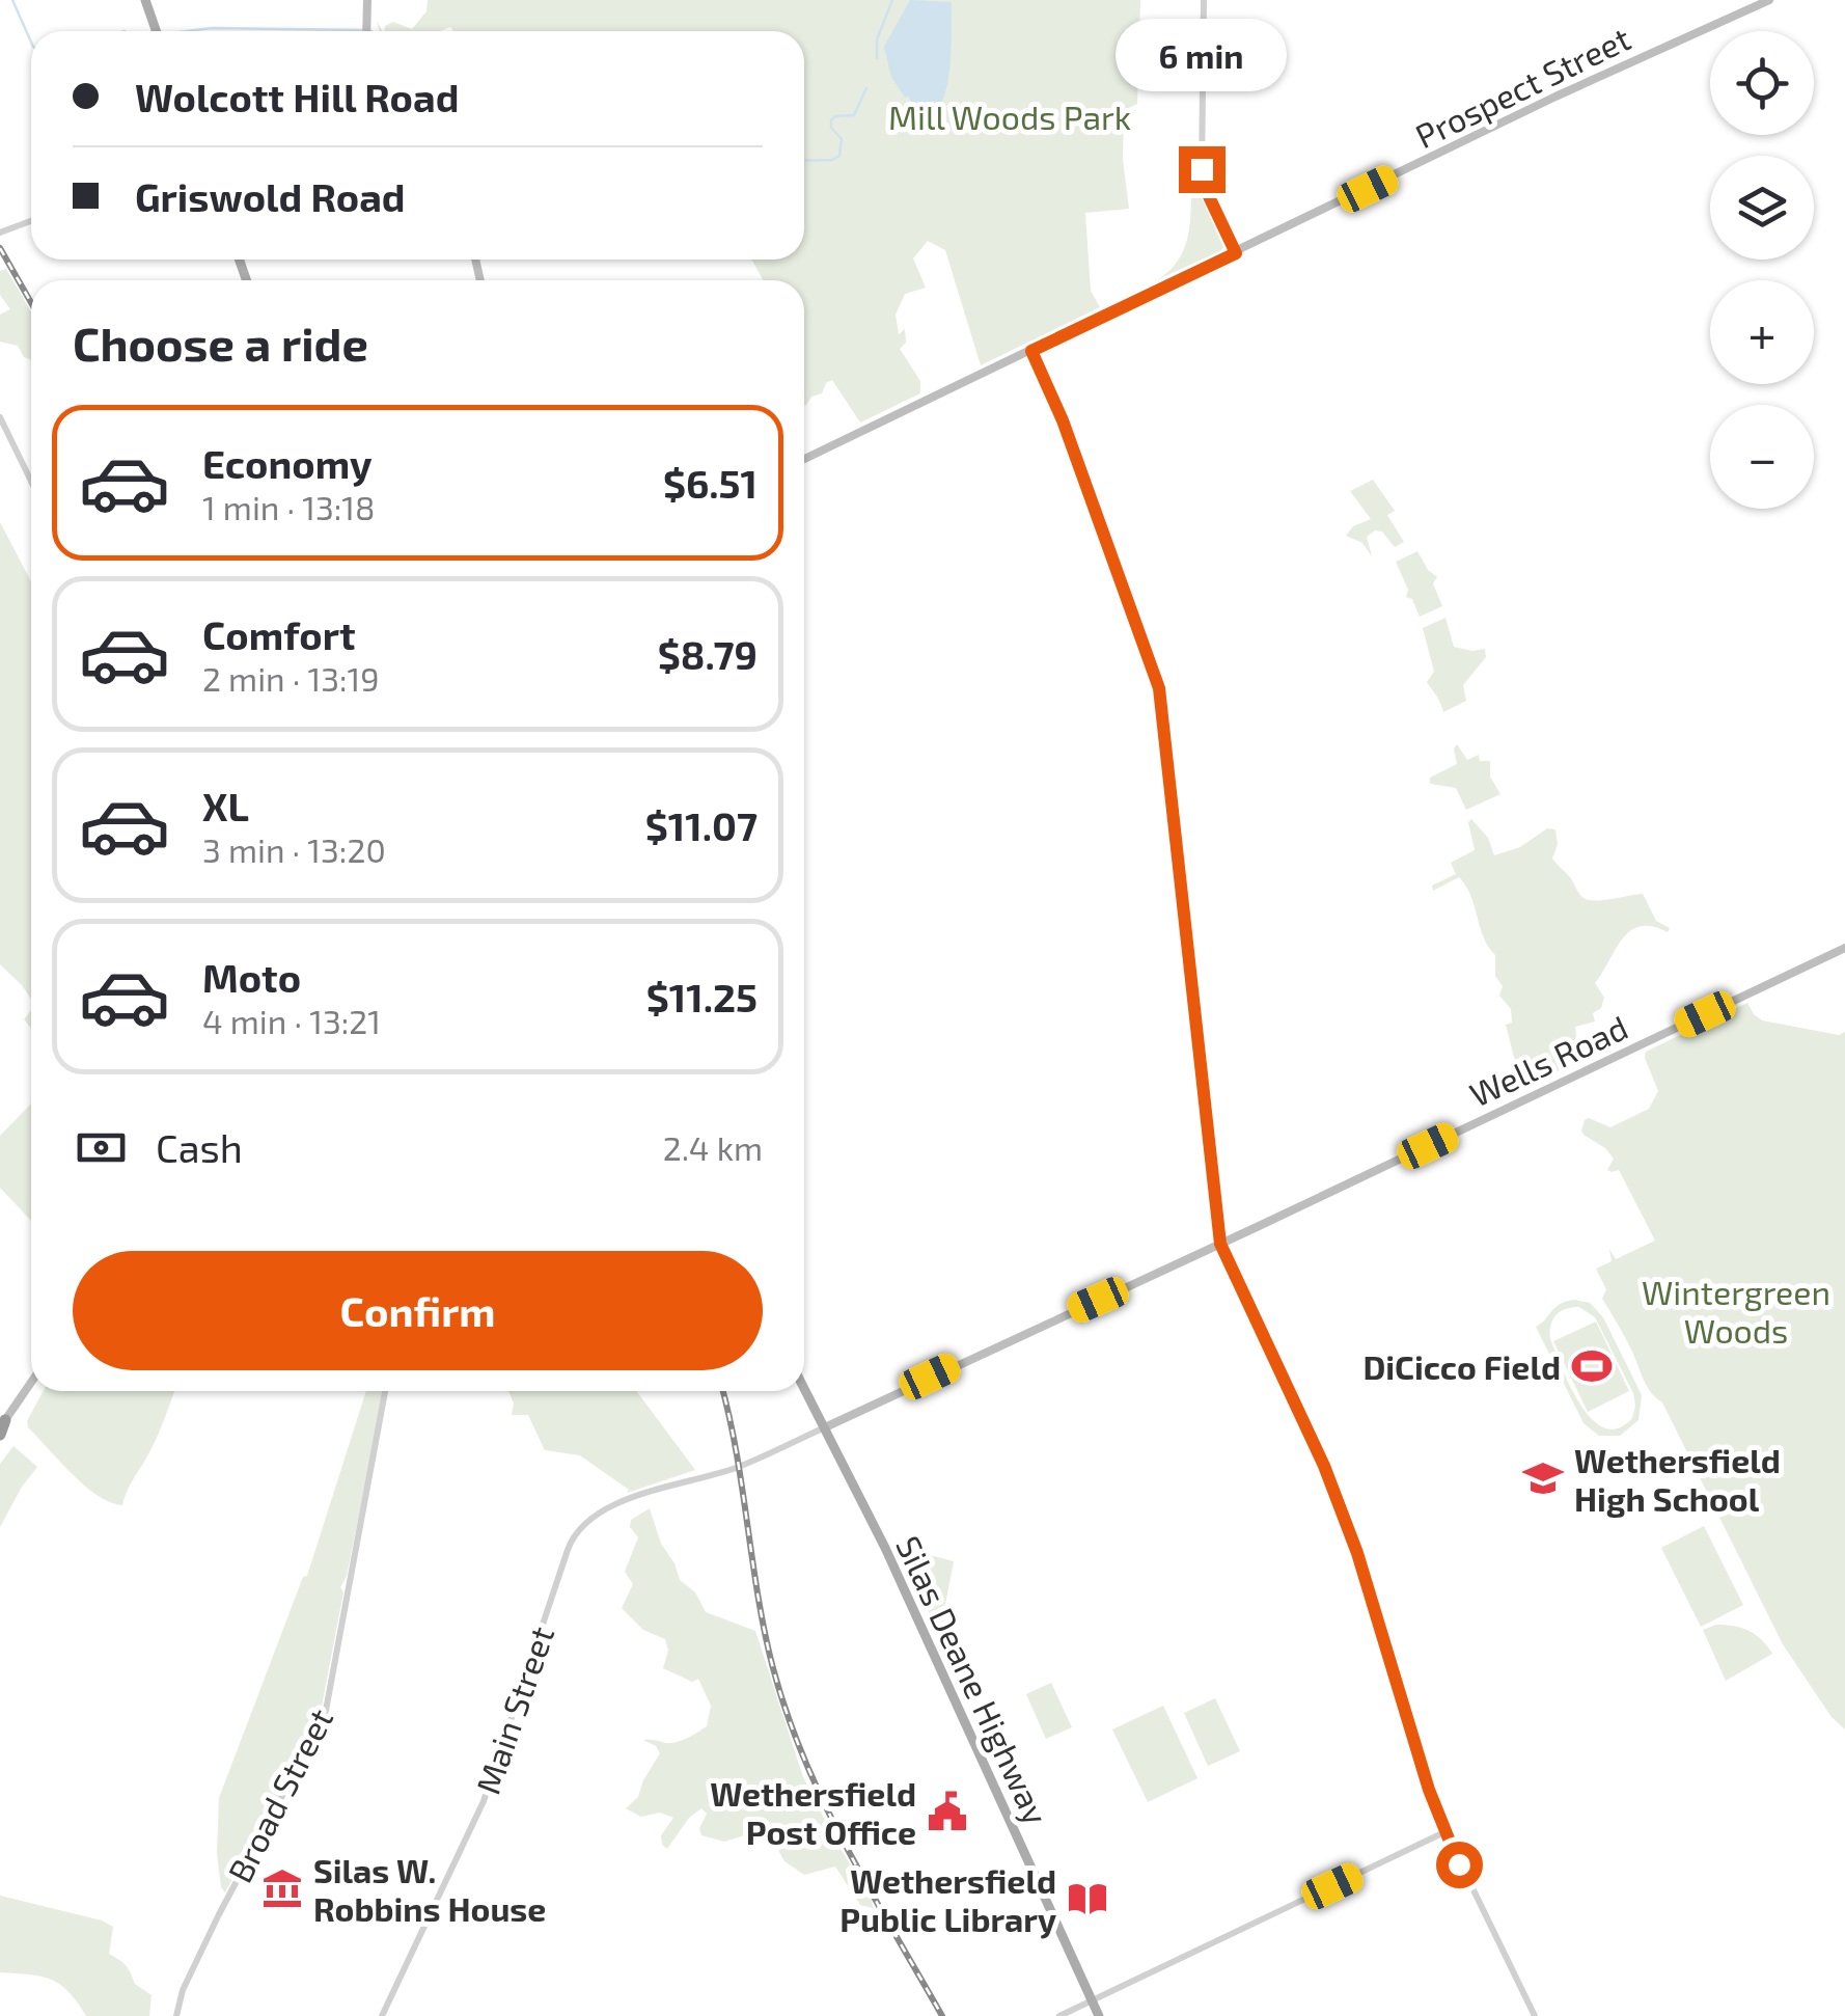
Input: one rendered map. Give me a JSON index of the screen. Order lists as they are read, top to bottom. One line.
{"streets":{"main road":["Prospect Street","Wells Road","Silas Deane Highway"],"street":["Main Street","Broad Street"]},"crossings":[["Wells Road","Silas Deane Highway"],["Wells Road","Main Street"]],"parks":["Mill Woods Park","Wintergreen Woods"],"places":{"sports":["DiCicco Field"],"school or university":["Wethersfield High School"],"public building":["Wethersfield Post Office"],"museum":["Silas W. Robbins House"],"library":["Wethersfield Public Library"]},"page":{"bubble":"6 min","map_buttons":["+","−"],"banner":["Wolcott Hill Road","Griswold Road"],"heading":"Choose a ride","list":[{"name":"Economy","note":"1 min · 13:18","value":"$6.51"},{"name":"Comfort","note":"2 min · 13:19","value":"$8.79"},{"name":"XL","note":"3 min · 13:20","value":"$11.07"},{"name":"Moto","note":"4 min · 13:21","value":"$11.25"}],"pay":["Cash","2.4 km"],"buttons":"Confirm"}}
